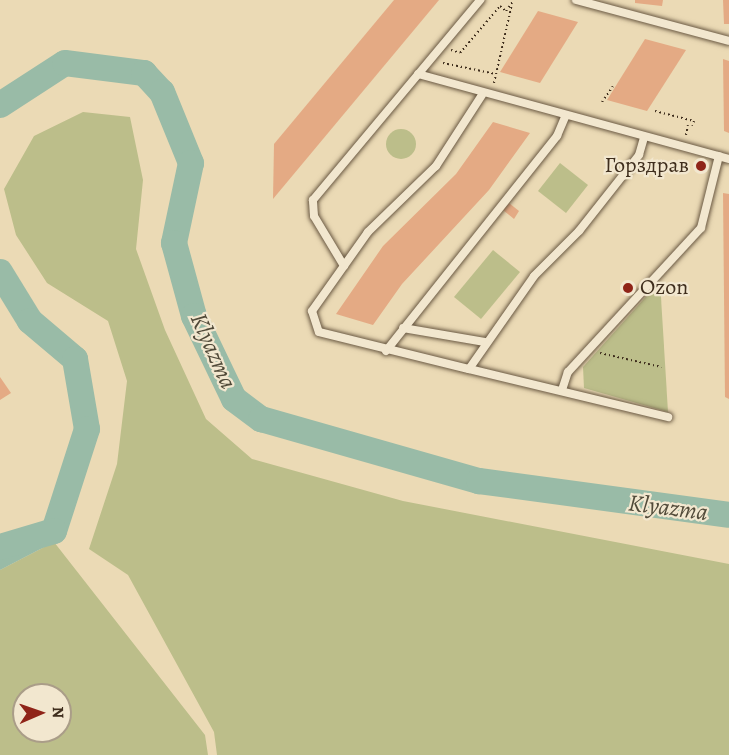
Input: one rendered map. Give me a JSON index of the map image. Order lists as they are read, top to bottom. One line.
{"water":["Klyazma"],"places":["Горздрав","Ozon"],"north":"right"}
